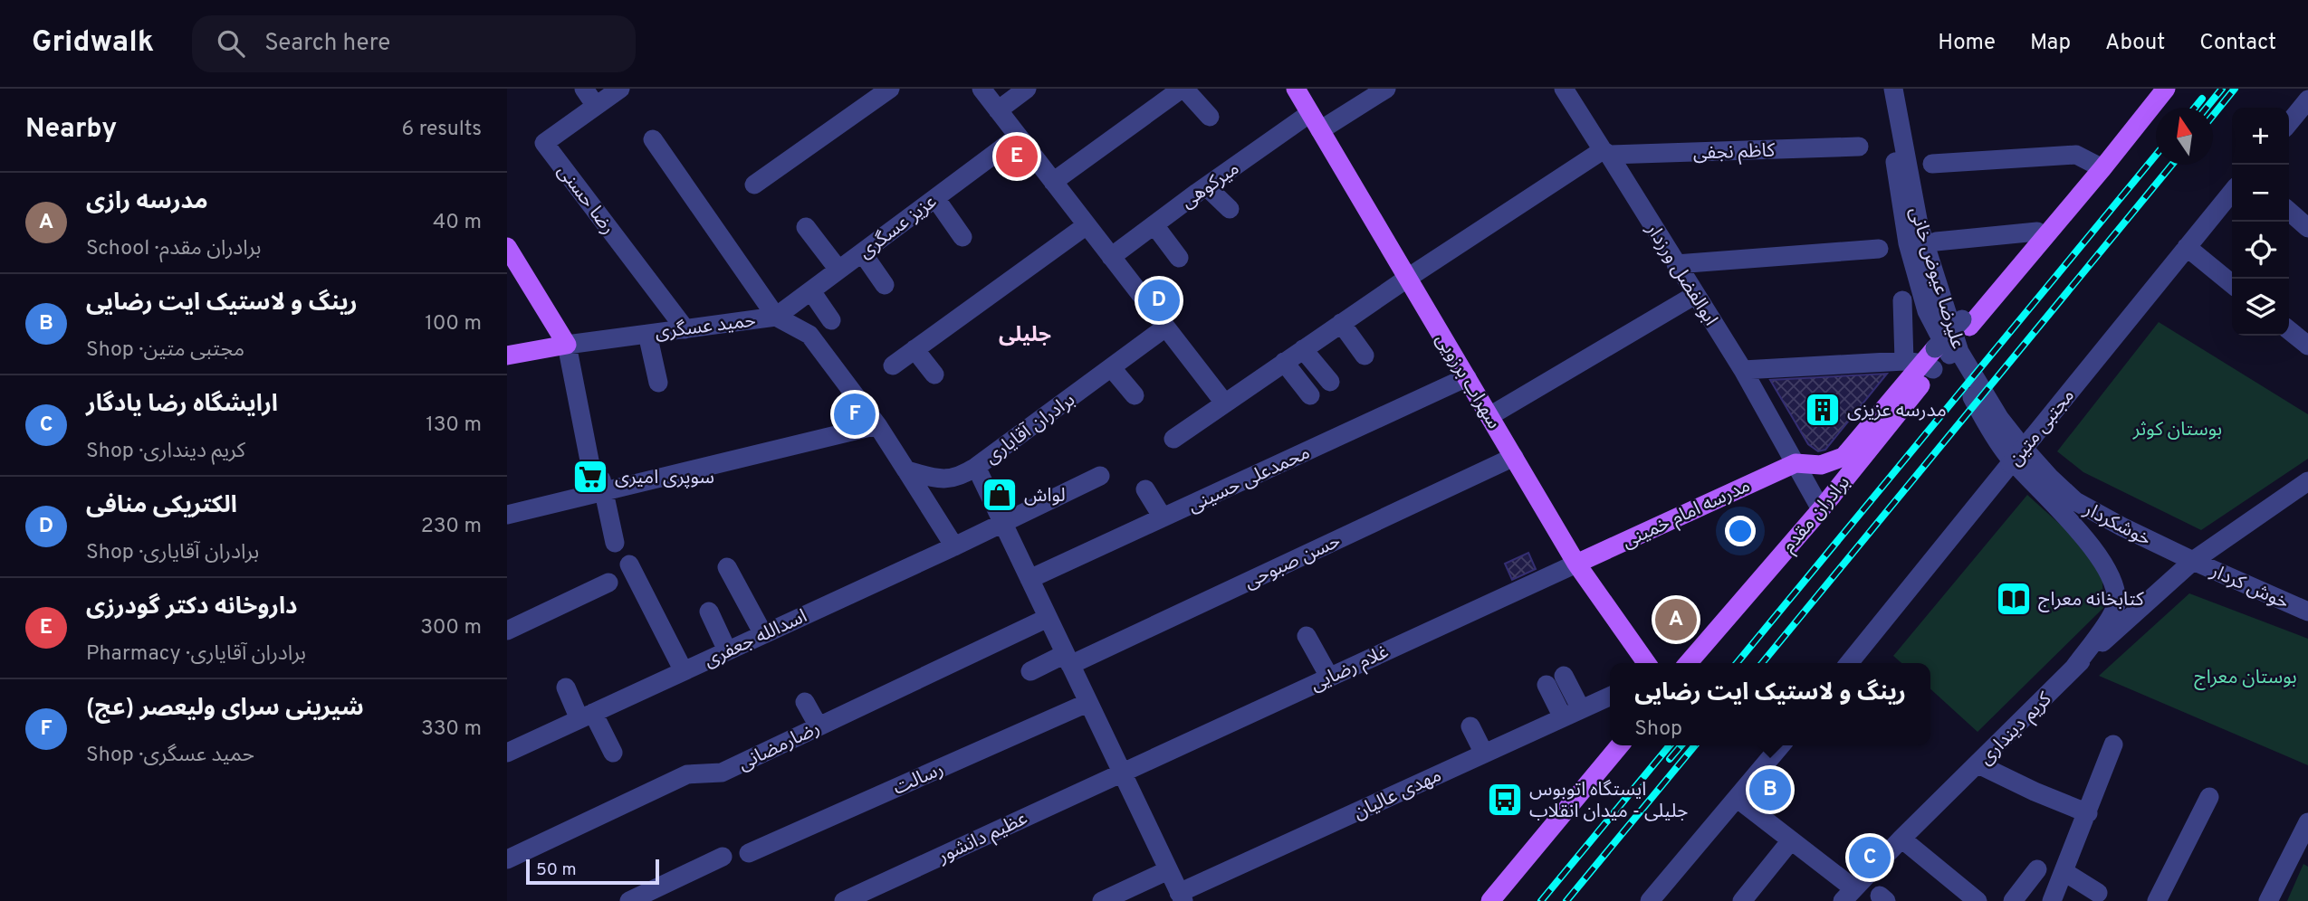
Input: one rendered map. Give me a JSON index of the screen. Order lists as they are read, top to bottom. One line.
{"streets":{"main road":["حمید عسگری","سهراب برزویی","مدرسه امام خمینی","برادران مقدم"],"street":["کاظم نجفی","میرکوهی","رضا حسنی","عزیز عسگری","ابوالفضل ورزدار","علیرضا عیوض خانی","مجتبی متین","برادران آقایاری","محمدعلی حسینی","خوشکردار","حسن صبوحی","خوش کردار","اسدالله جعفری","غلام رضایی","کریم دینداری","رضارمضانی","رسالت","مهدی عالیان","عظیم دانشور"]},"crossings":[["کاظم نجفی","ابوالفضل ورزدار"],["میرکوهی","سهراب برزویی"],["رضا حسنی","حمید عسگری"],["عزیز عسگری","حمید عسگری"],["ابوالفضل ورزدار","مدرسه امام خمینی"],["ابوالفضل ورزدار","برادران مقدم"],["علیرضا عیوض خانی","خوشکردار"],["حمید عسگری","اسدالله جعفری"],["سهراب برزویی","محمدعلی حسینی"],["سهراب برزویی","مدرسه امام خمینی"],["سهراب برزویی","حسن صبوحی"],["سهراب برزویی","غلام رضایی"],["برادران آقایاری","محمدعلی حسینی"],["برادران آقایاری","حسن صبوحی"],["برادران آقایاری","اسدالله جعفری"],["برادران آقایاری","غلام رضایی"],["برادران آقایاری","رضارمضانی"],["برادران آقایاری","رسالت"],["برادران آقایاری","مهدی عالیان"],["برادران آقایاری","عظیم دانشور"],["مدرسه امام خمینی","برادران مقدم"],["مدرسه امام خمینی","غلام رضایی"],["خوشکردار","خوش کردار"],["خوشکردار","کریم دینداری"],["خوش کردار","کریم دینداری"],["غلام رضایی","عظیم دانشور"]],"districts":["جلیلی"],"parks":["بوستان کوثر","بوستان معراج"],"places":{"building":["مدرسه عزیزی"],"supermarket":["سوپری امیری"],"shop":["لواش"],"library":["کتابخانه معراج"],"bus stop":["ایستگاه اتوبوس جلیلی - میدان انقلاب"]},"scale_bar":"50 m","north":"top","page":{"header":"Gridwalk","search":"Search here","nav":["Home","Map","About","Contact"],"heading":["Nearby","6 results"],"map_buttons":["+","−"],"pins":["E","D","F","A","B","C"],"list":[{"mark":"A","name":"مدرسه رازی","note":"School · برادران مقدم","value":"40 m"},{"mark":"B","name":"رینگ و لاستیک ایت رضایی","note":"Shop · مجتبی متین","value":"100 m"},{"mark":"C","name":"ارایشگاه رضا یادگار","note":"Shop · کریم دینداری","value":"130 m"},{"mark":"D","name":"الکتریکی منافی","note":"Shop · برادران آقایاری","value":"230 m"},{"mark":"E","name":"داروخانه دکتر گودرزی","note":"Pharmacy · برادران آقایاری","value":"300 m"},{"mark":"F","name":"شیرینی سرای ولیعصر (عج)","note":"Shop · حمید عسگری","value":"330 m"}],"popup":["رینگ و لاستیک ایت رضایی","Shop"],"scale":"50 m"}}
